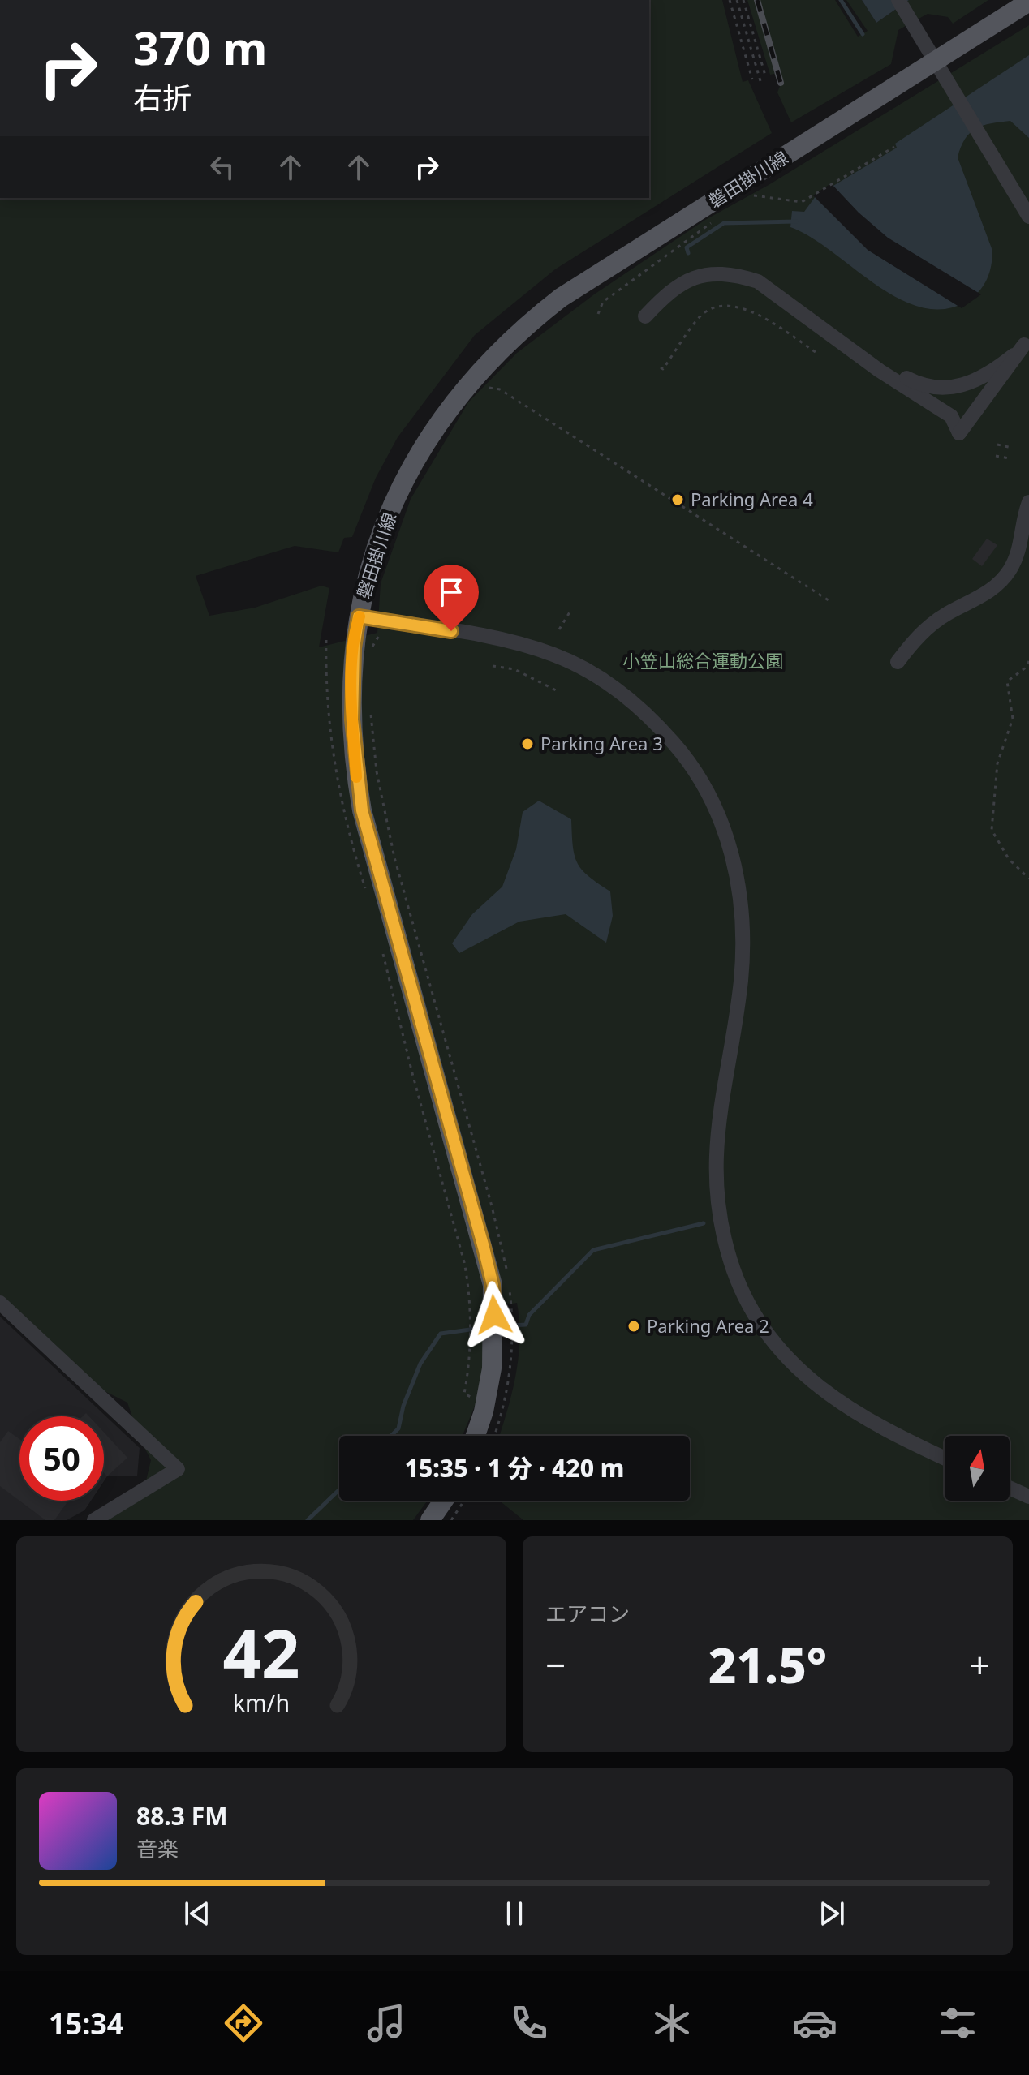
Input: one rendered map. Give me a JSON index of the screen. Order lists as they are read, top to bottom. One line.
{"streets":{"main road":["磐田掛川線"]},"parks":["小笠山総合運動公園"],"places":["Parking Area 4","Parking Area 3","Parking Area 2"],"north":"top","page":{"turn":["370 m","右折"],"limit":"50","trip":"15:35 · 1 分 · 420 m","tile":"エアコン","heat":["−","21.5°","+"],"song":["88.3 FM","音楽"],"tabs":"15:34","gauge":["42","km/h"]}}
